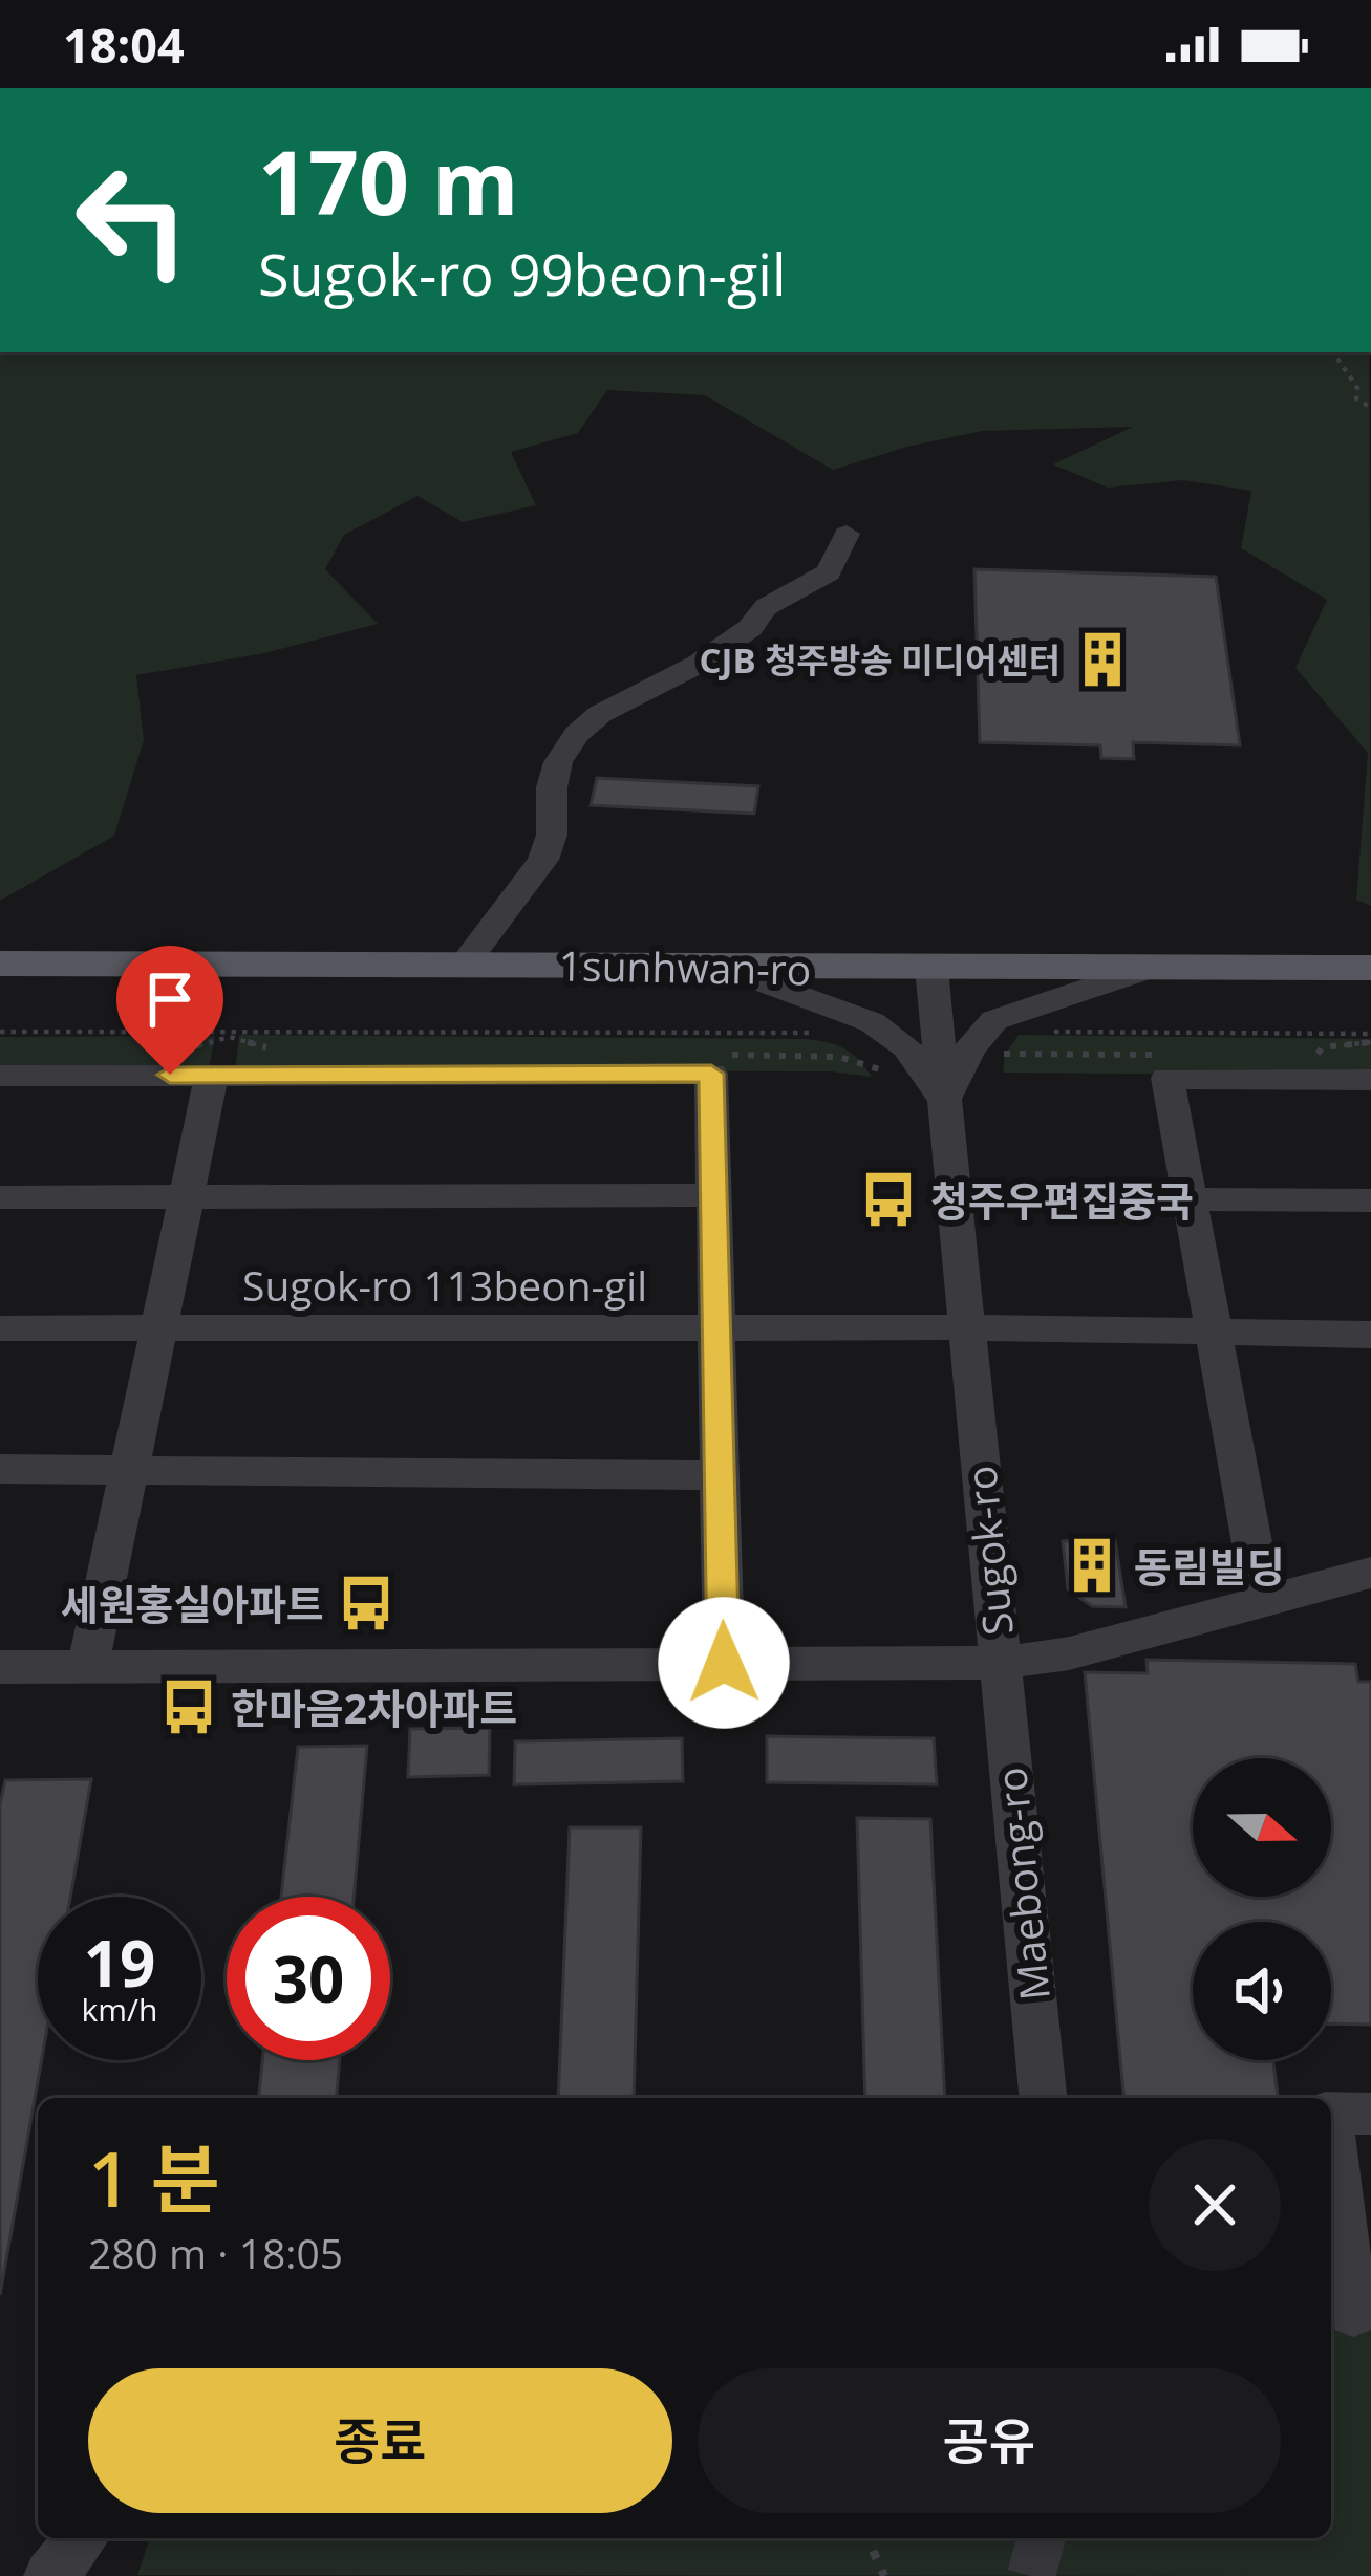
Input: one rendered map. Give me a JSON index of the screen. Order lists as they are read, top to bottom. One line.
{"streets":{"main road":["1sunhwan-ro"],"street":["Sugok-ro 113beon-gil","Sugok-ro","Maebong-ro"]},"crossings":[["1sunhwan-ro","Sugok-ro"],["Sugok-ro 113beon-gil","Sugok-ro"],["Sugok-ro","Maebong-ro"]],"places":{"building":["CJB 청주방송 미디어센터","동림빌딩"],"bus stop":["청주우편집중국","세원홍실아파트","한마음2차아파트"]},"north":"right","page":{"status":"18:04","turn":["170 m","Sugok-ro 99beon-gil"],"speed":"19 km/h","limit":"30","heading":["1 분","280 m · 18:05"],"buttons":["종료","공유"]}}
